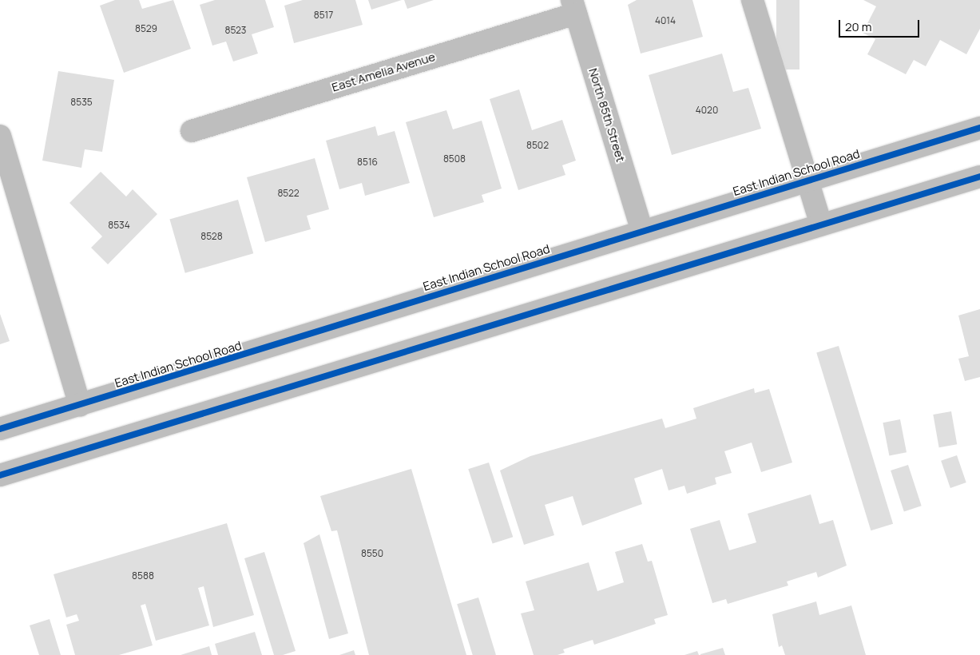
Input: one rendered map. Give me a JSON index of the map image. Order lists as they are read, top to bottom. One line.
{"streets":{"main road":["East Amelia Avenue","North 85th Street","East Indian School Road"]},"crossings":[["East Amelia Avenue","North 85th Street"],["North 85th Street","East Indian School Road"]],"house_numbers":["8517","4014","8529","8523","8535","4020","8502","8508","8516","8522","8534","8528","8550","8588"],"scale_bar":"20 m"}
